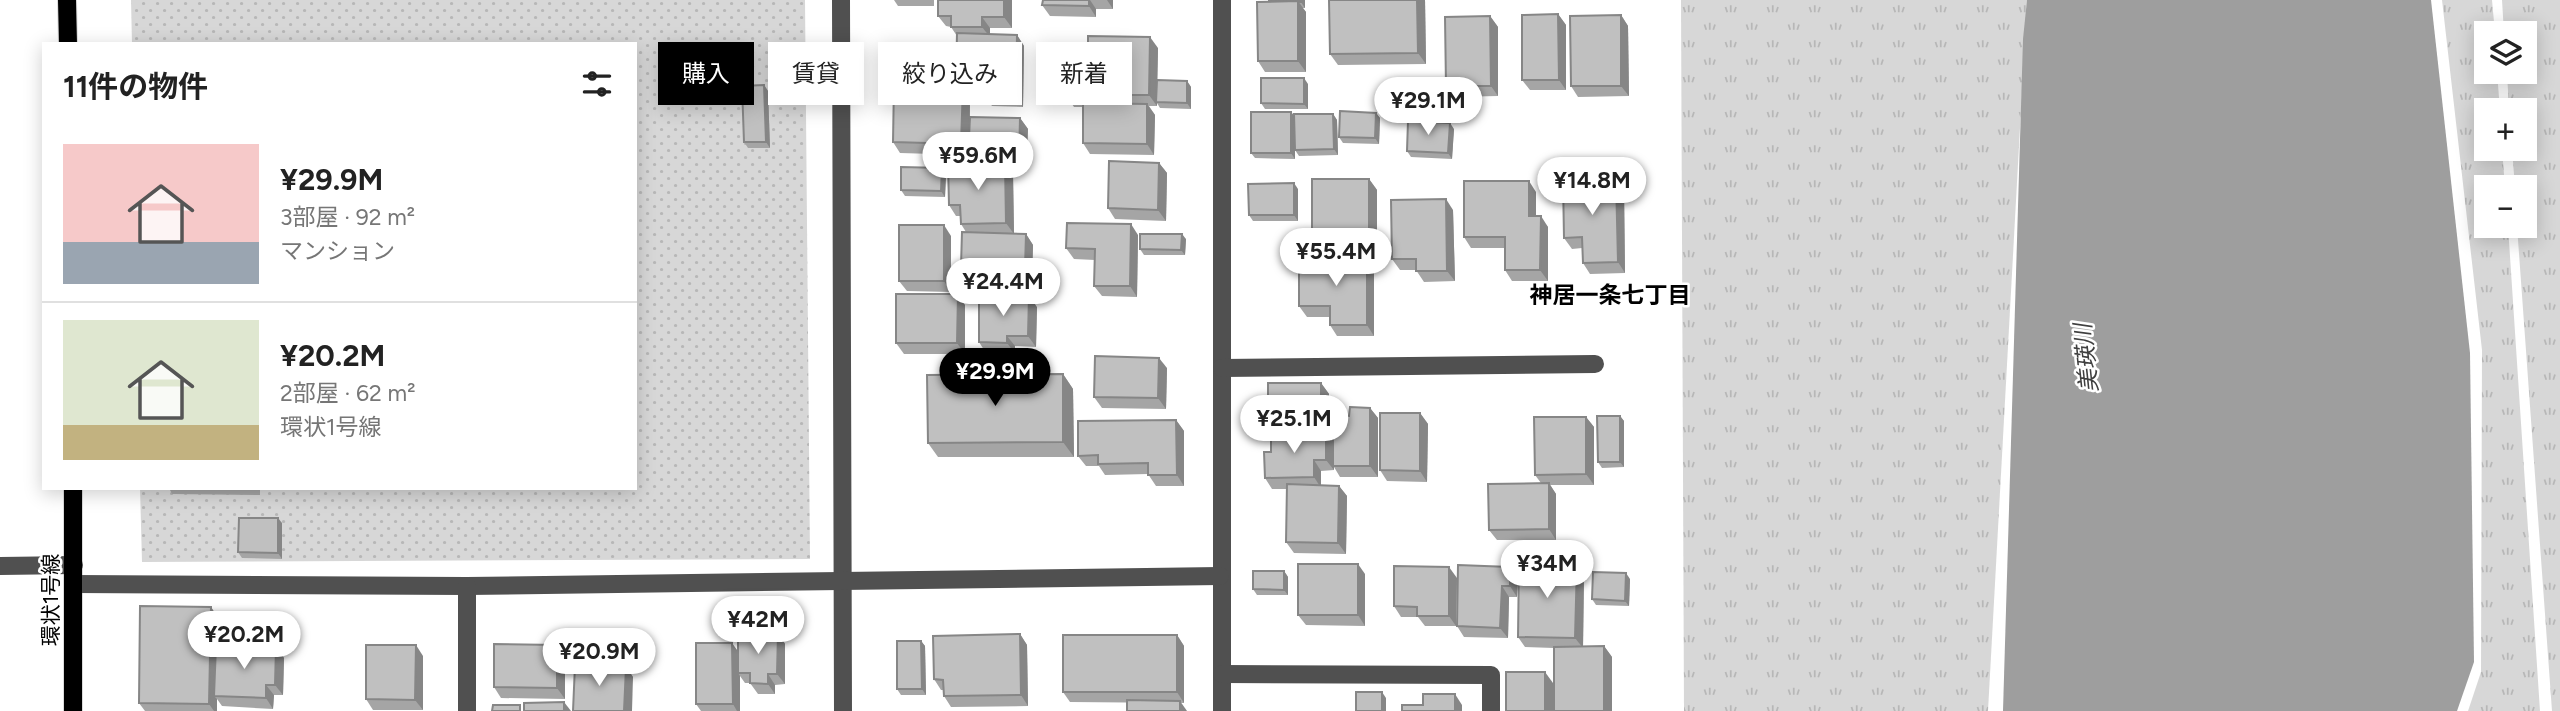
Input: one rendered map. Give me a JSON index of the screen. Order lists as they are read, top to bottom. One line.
{"streets":{"main road":["環状1号線"]},"districts":["神居一条七丁目"],"water":["美瑛川"],"page":{"map_buttons":["+","−"],"chip":["購入","賃貸","絞り込み","新着"],"heading":"11件の物件","price":["¥29.1M","¥59.6M","¥14.8M","¥55.4M","¥24.4M","¥29.9M","¥25.1M","¥34M","¥42M","¥20.2M","¥20.9M"],"list":[{"name":"¥29.9M","note":"3部屋 · 92 m² · マンション"},{"name":"¥20.2M","note":"2部屋 · 62 m² · 環状1号線"}]}}
